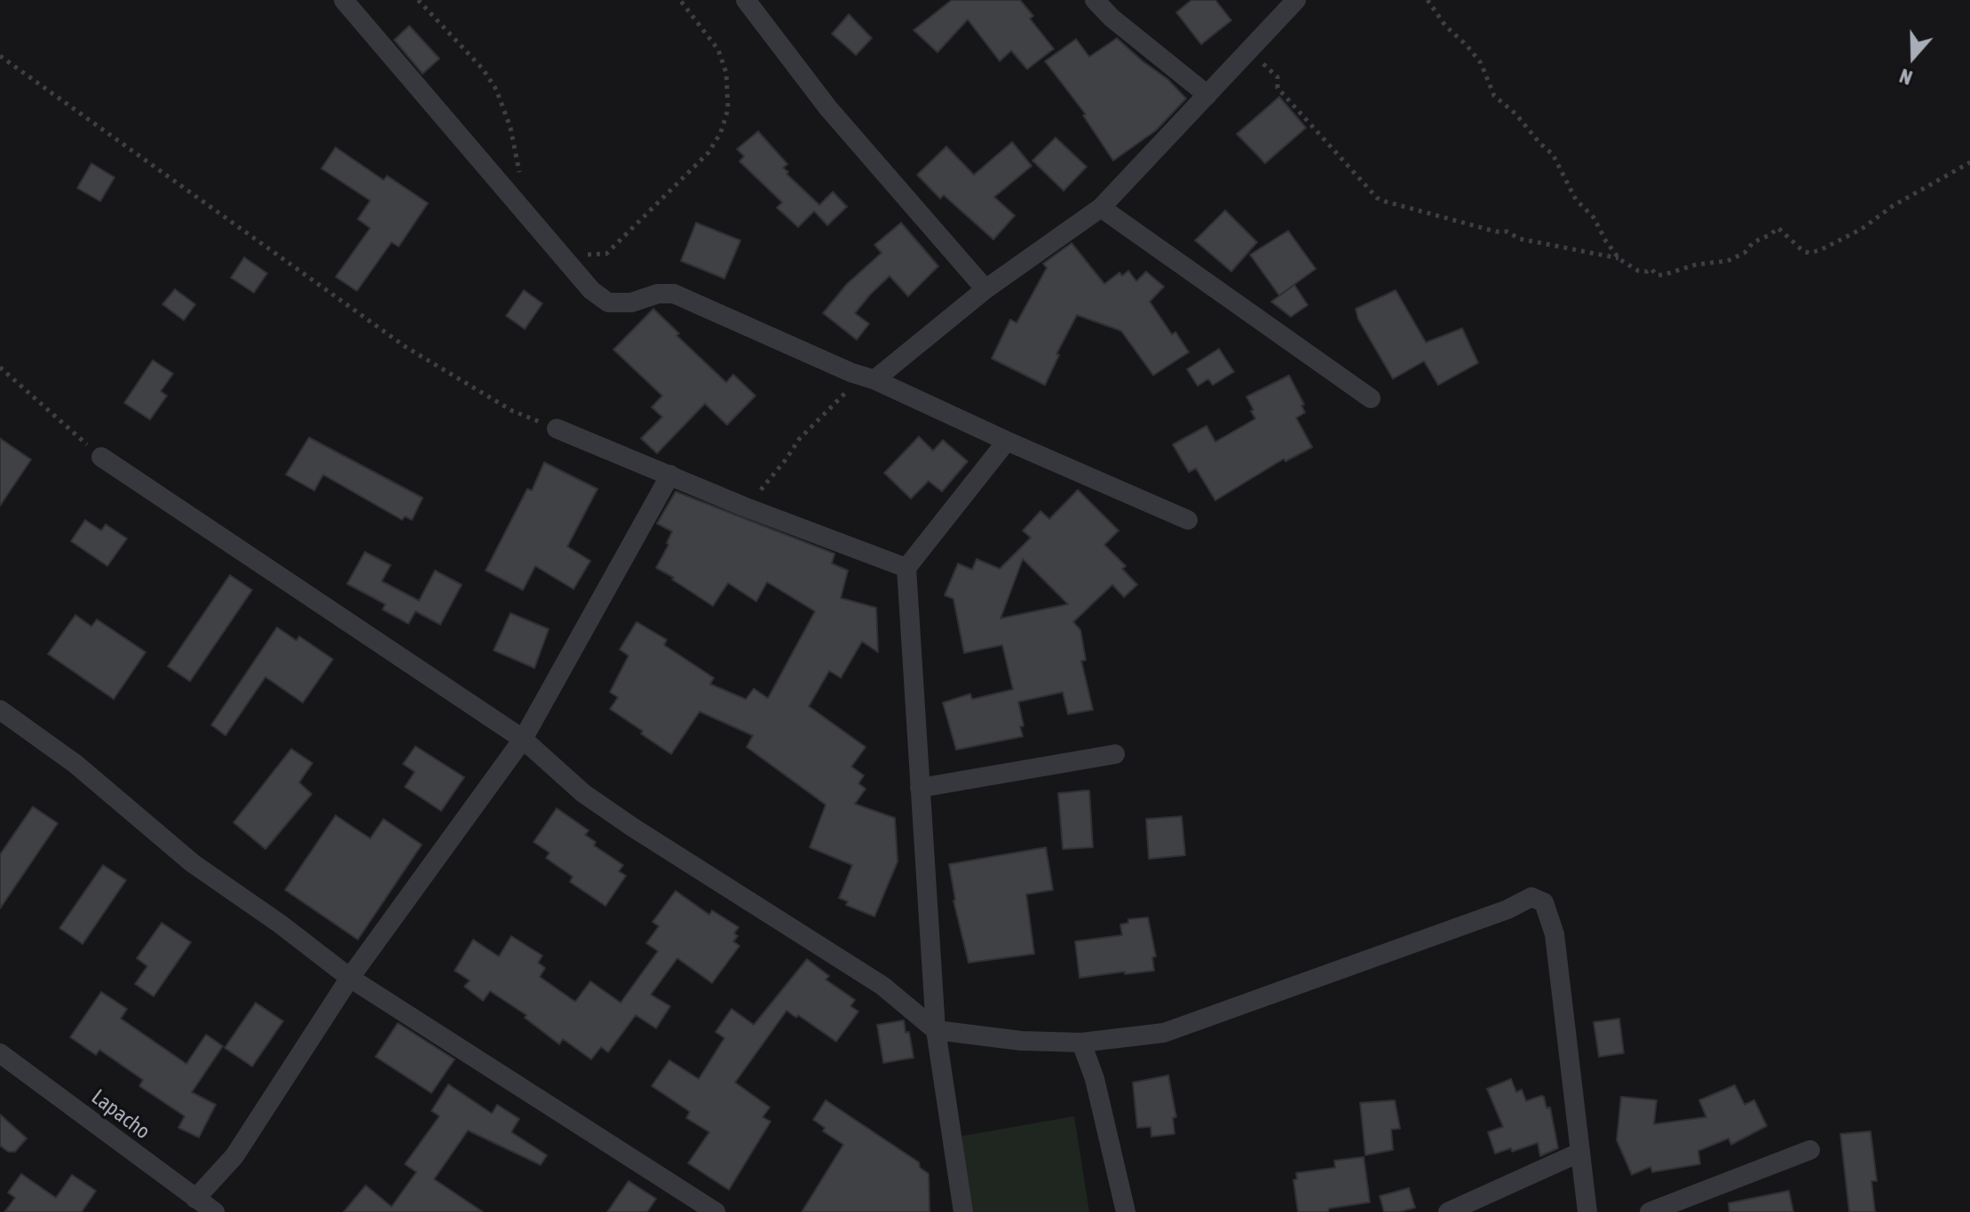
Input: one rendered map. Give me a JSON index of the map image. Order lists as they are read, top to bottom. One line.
{"streets":{"street":["Lapacho"]},"north":"bottom"}
